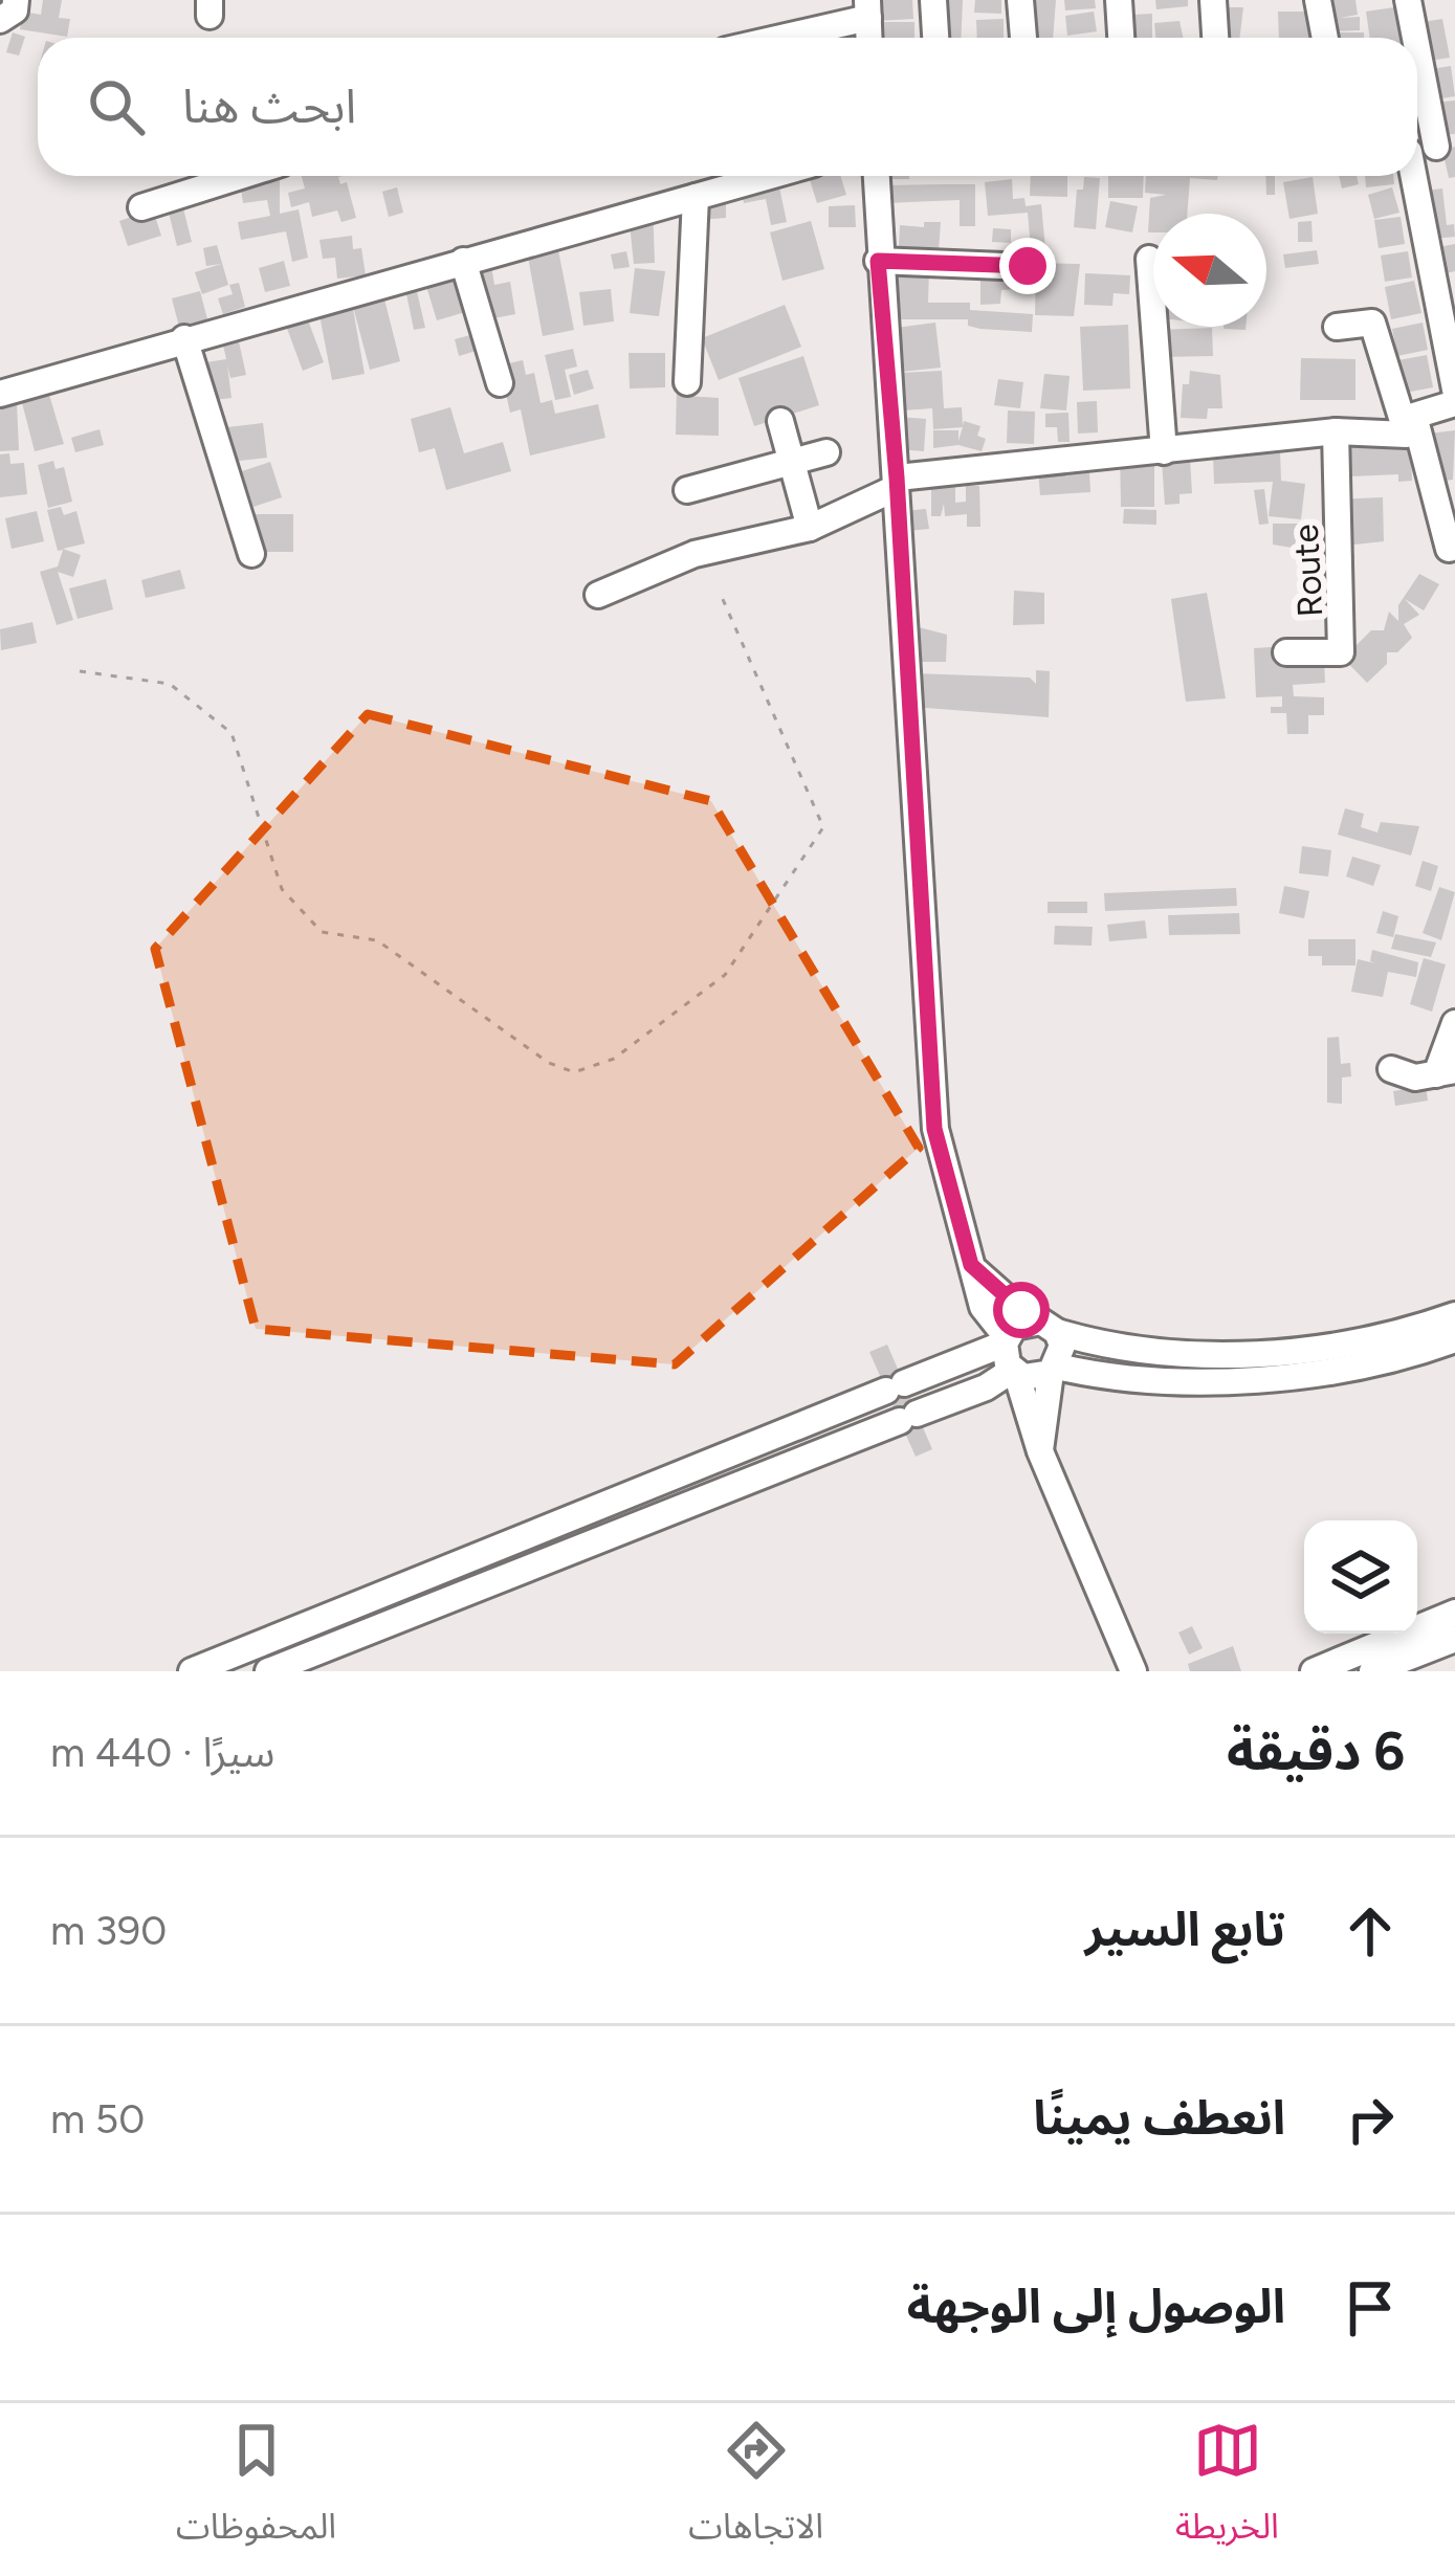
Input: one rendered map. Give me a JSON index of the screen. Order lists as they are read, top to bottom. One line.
{"streets":{"street":["Route"]},"north":"left","page":{"search":"ابحث هنا","heading":["6 دقيقة","سيرًا · 440 m"],"list":[["تابع السير","390 m"],["انعطف يمينًا","50 m"],"الوصول إلى الوجهة"],"nav":["الخريطة","الاتجاهات","المحفوظات"]}}
